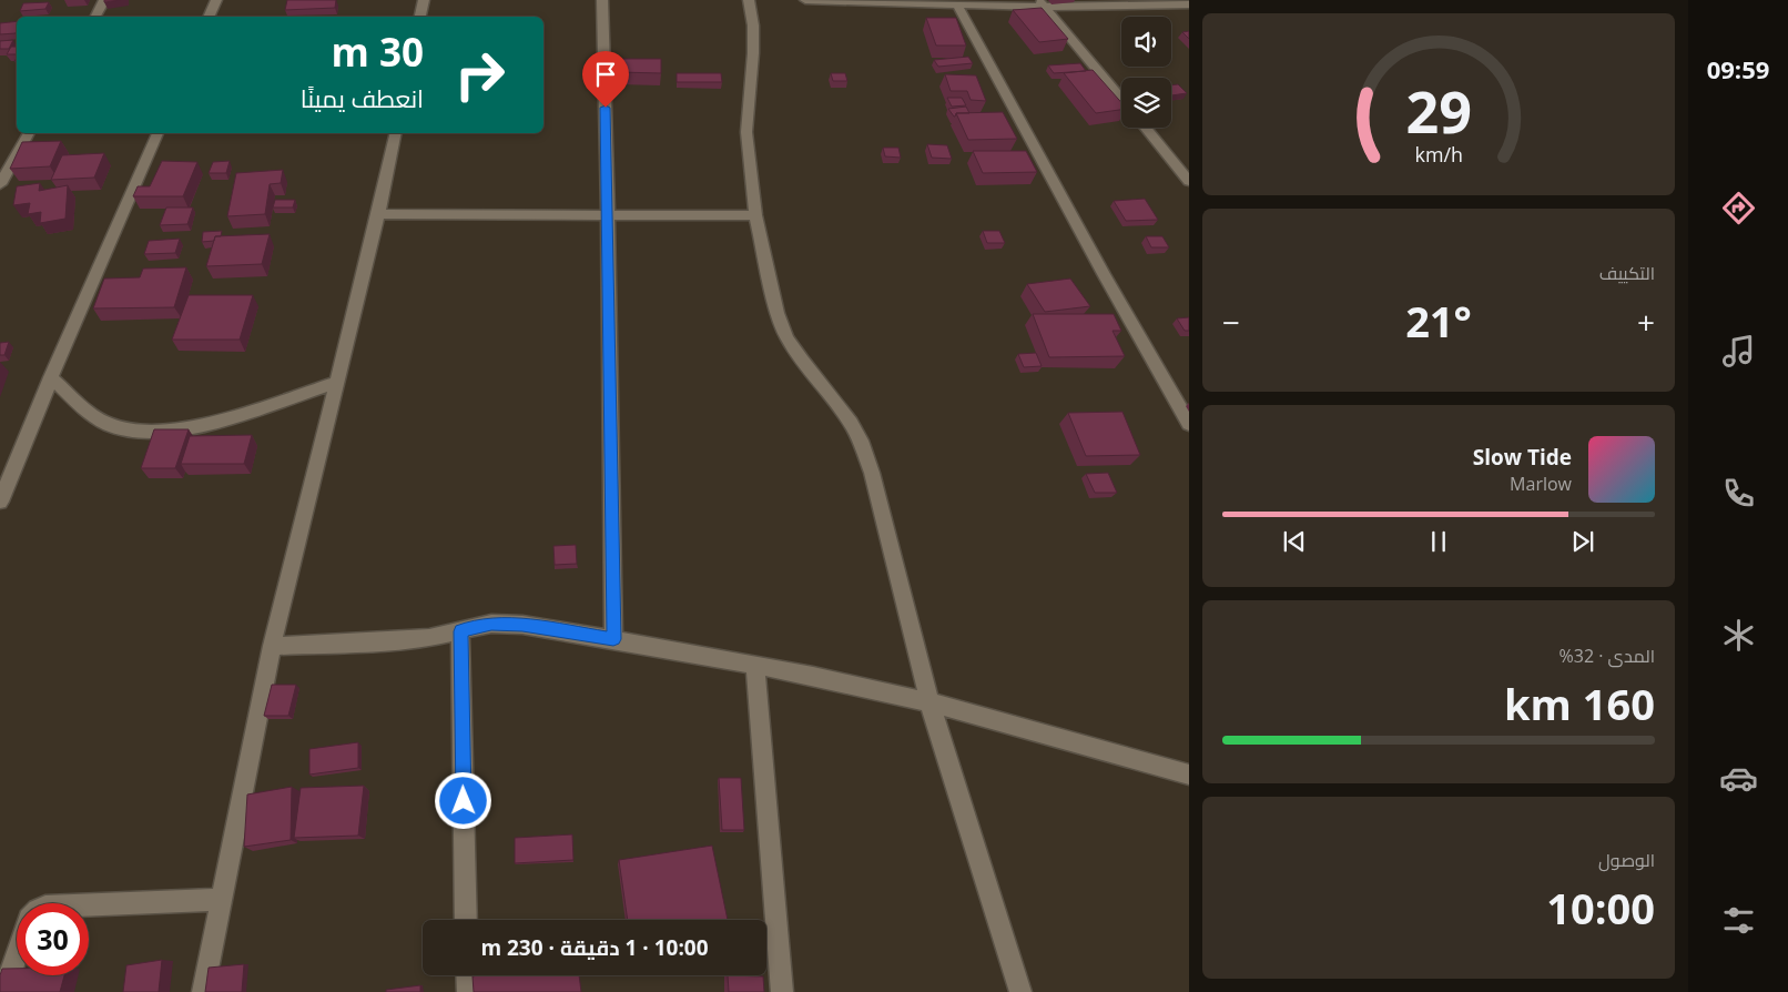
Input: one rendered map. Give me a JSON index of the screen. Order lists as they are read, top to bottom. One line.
{"page":{"tabs":"09:59","turn":["30 m","انعطف يمينًا"],"tile":["التكييف",["المدى · 32%","160 km"],["الوصول","10:00"]],"heat":["−","21°","+"],"song":["Slow Tide","Marlow"],"limit":"30","trip":"10:00 · 1 دقيقة · 230 m","gauge":["29","km/h"]}}
